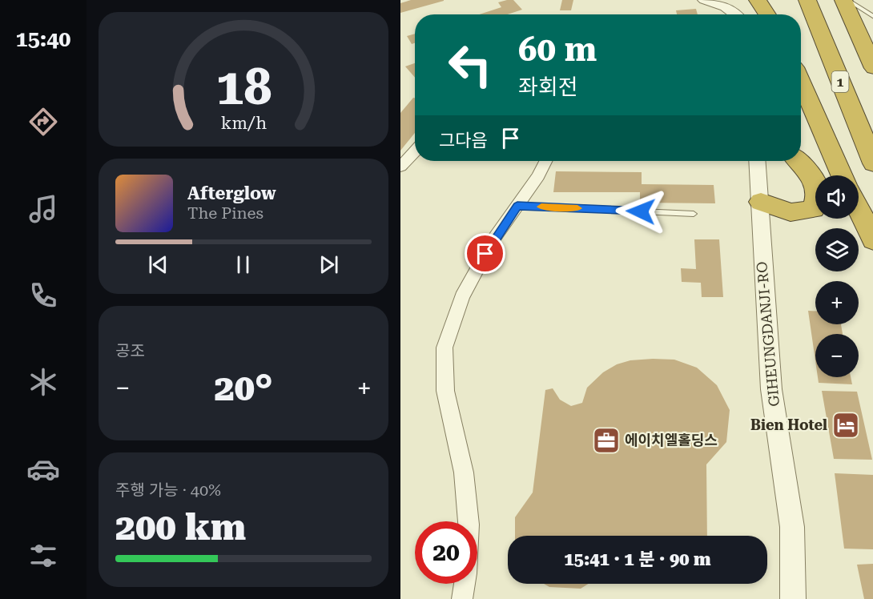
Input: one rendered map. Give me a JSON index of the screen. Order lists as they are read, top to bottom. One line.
{"streets":{"highway":["1"],"street":["GIHEUNGDANJI-RO"]},"places":{"hotel":["Bien Hotel"],"office":["에이치엘홀딩스"]},"page":{"tabs":"15:40","turn":["60 m","좌회전"],"then":"그다음","song":["Afterglow","The Pines"],"map_buttons":["+","−"],"tile":["공조",["주행 가능 · 40%","200 km"]],"heat":["−","20°","+"],"limit":"20","trip":"15:41 · 1 분 · 90 m","gauge":["18","km/h"]}}
